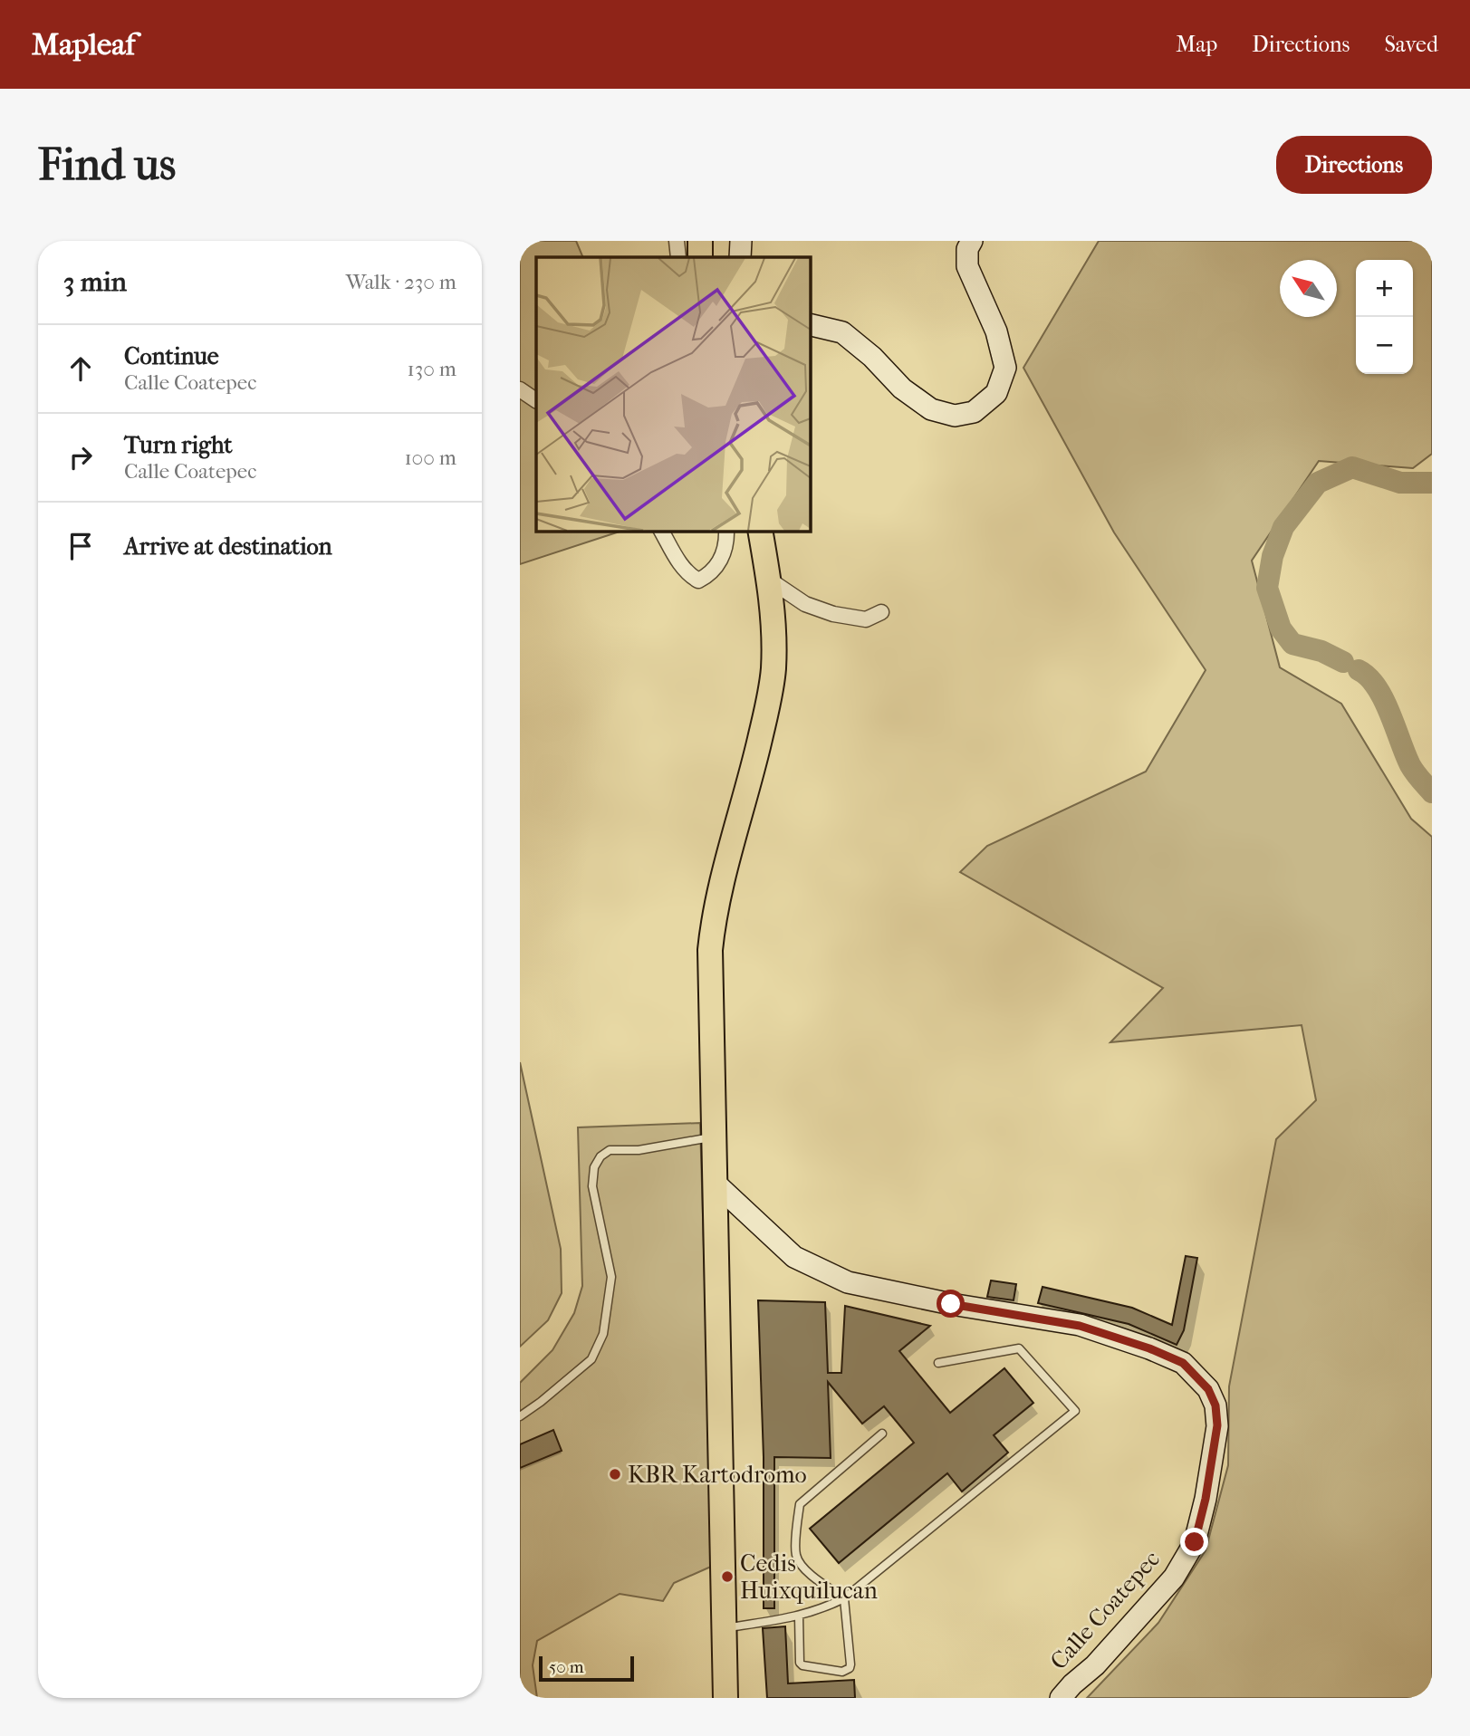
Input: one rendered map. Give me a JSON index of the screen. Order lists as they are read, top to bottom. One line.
{"streets":{"main road":["Calle Coatepec"]},"places":["KBR Kartodromo","Cedis Huixquilucan"],"scale_bar":"50 m","north":"top left","page":{"header":"Mapleaf","nav":["Map","Directions","Saved"],"buttons":"Directions","title":"Find us","heading":["3 min","Walk · 230 m"],"map_buttons":["+","−"],"list":[["Continue","Calle Coatepec","130 m"],["Turn right","Calle Coatepec","100 m"],"Arrive at destination"],"scale":"50 m"}}
